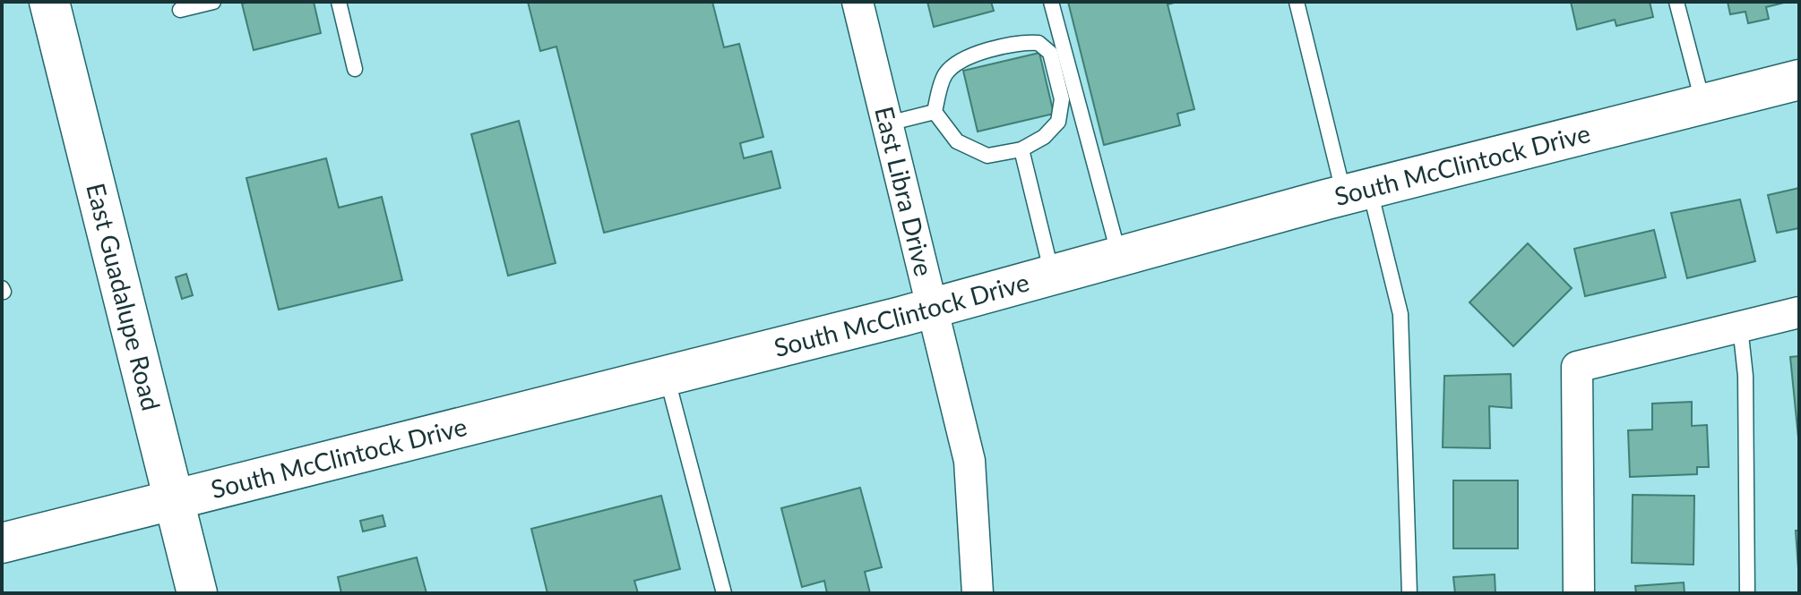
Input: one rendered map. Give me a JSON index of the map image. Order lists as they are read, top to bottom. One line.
{"streets":{"main road":["South McClintock Drive","East Guadalupe Road"],"street":["East Libra Drive"]},"crossings":[["South McClintock Drive","East Libra Drive"],["South McClintock Drive","East Guadalupe Road"]]}
